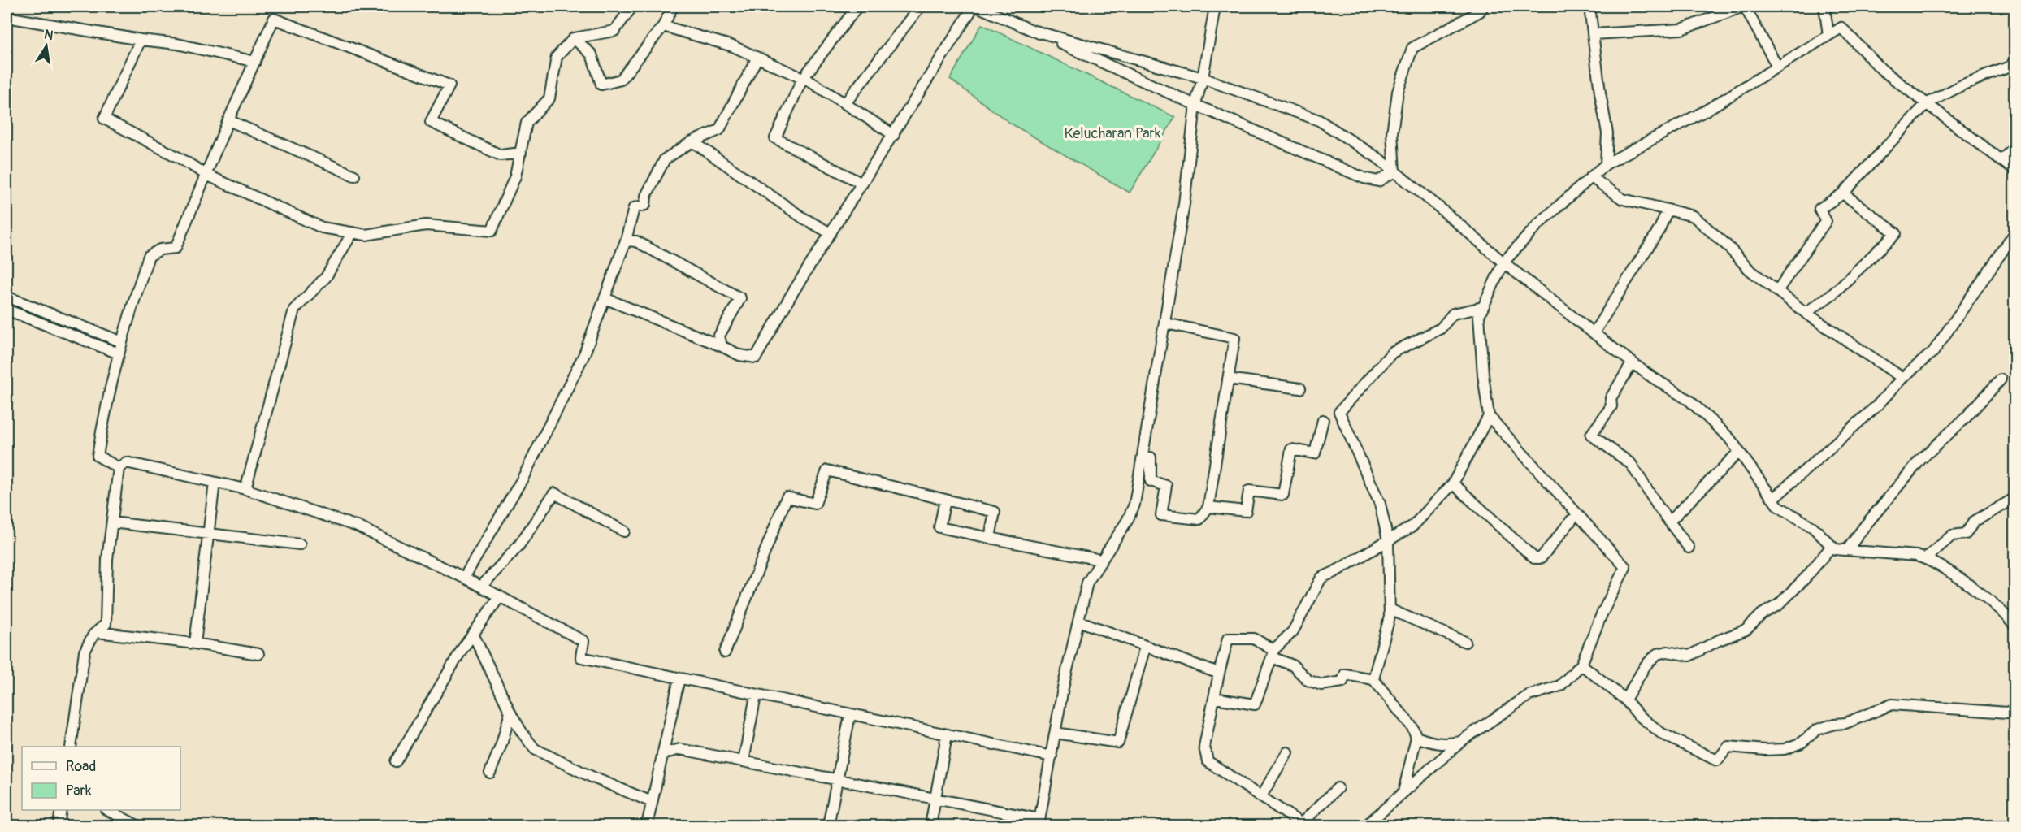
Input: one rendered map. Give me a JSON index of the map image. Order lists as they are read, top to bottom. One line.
{"parks":["Kelucharan Park"],"legend":["Road","Park"],"north":"top"}
